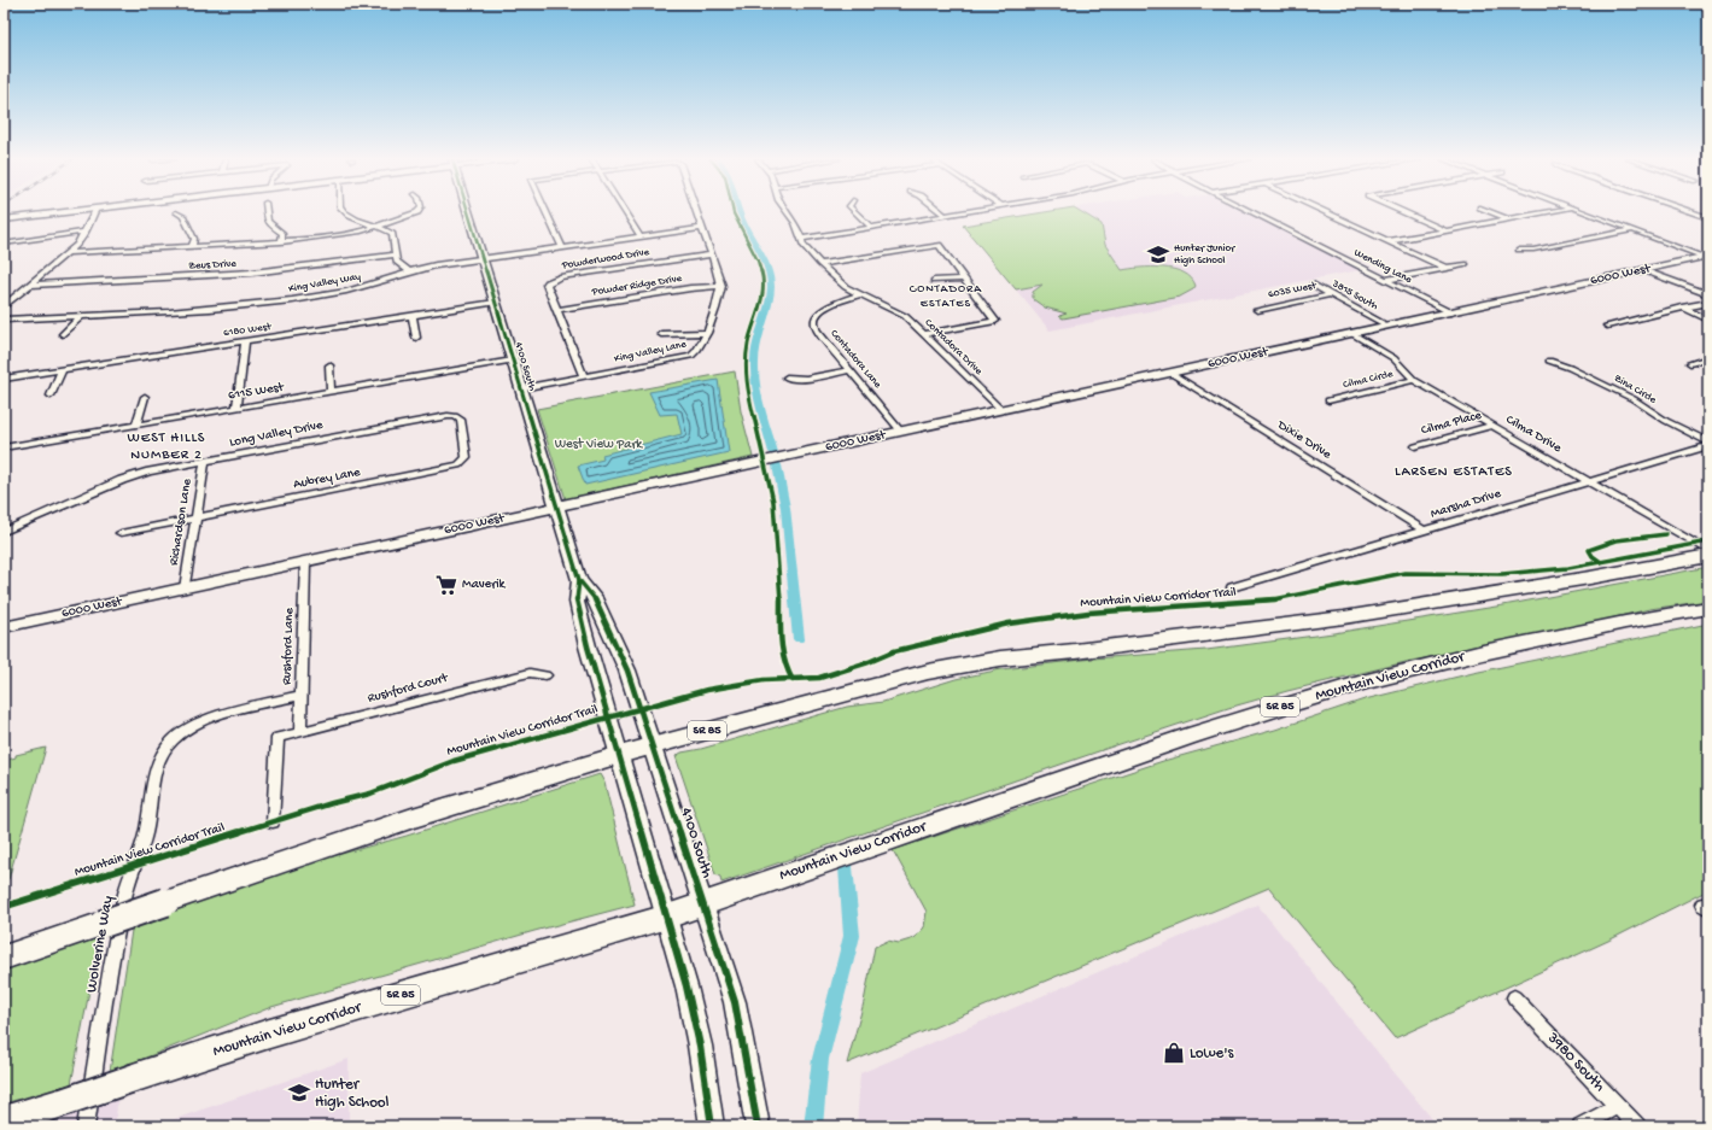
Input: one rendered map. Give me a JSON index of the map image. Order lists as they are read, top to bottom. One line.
{"streets":{"highway":["Mountain View Corridor","SR 85"],"street":["Powderwood Drive","Zeus Drive","Wending Lane","6000 West","King Valley Way","Powder Ridge Drive","6035 West","3815 South","6180 West","Contadora Drive","King Valley Lane","Contadora Lane","4100 South","Cilma Circle","Zina Circle","6115 West","Cilma Place","Long Valley Drive","Cilma Drive","Dixie Drive","Aubrey Lane","Marsha Drive","Richardson Lane","Rushford Lane","Rushford Court","Wolverine Way","3980 South"],"cycle path":["Mountain View Corridor Trail"]},"crossings":[["Powderwood Drive","Powder Ridge Drive"],["Powderwood Drive","King Valley Lane"],["Wending Lane","6000 West"],["6000 West","3815 South"],["6000 West","Contadora Drive"],["6000 West","Contadora Lane"],["6000 West","4100 South"],["6000 West","Cilma Drive"],["6000 West","Dixie Drive"],["6000 West","Richardson Lane"],["6000 West","Rushford Lane"],["King Valley Way","4100 South"],["Powder Ridge Drive","King Valley Lane"],["6035 West","3815 South"],["6180 West","4100 South"],["Contadora Drive","Contadora Lane"],["King Valley Lane","4100 South"],["4100 South","6115 West"],["4100 South","Mountain View Corridor"],["4100 South","SR 85"],["Cilma Circle","Cilma Drive"],["Zina Circle","Marsha Drive"],["Cilma Place","Cilma Drive"],["Long Valley Drive","Aubrey Lane"],["Long Valley Drive","Richardson Lane"],["Cilma Drive","Marsha Drive"],["Dixie Drive","Marsha Drive"],["Aubrey Lane","Richardson Lane"],["Rushford Lane","Rushford Court"],["Rushford Lane","Wolverine Way"]],"districts":["CONTADORA ESTATES","WEST HILLS NUMBER 2","LARSEN ESTATES"],"parks":["West View Park"],"places":{"school or university":["Hunter Junior High School","Hunter High School"],"supermarket":["Maverik"],"shop":["Lowe's"]}}
